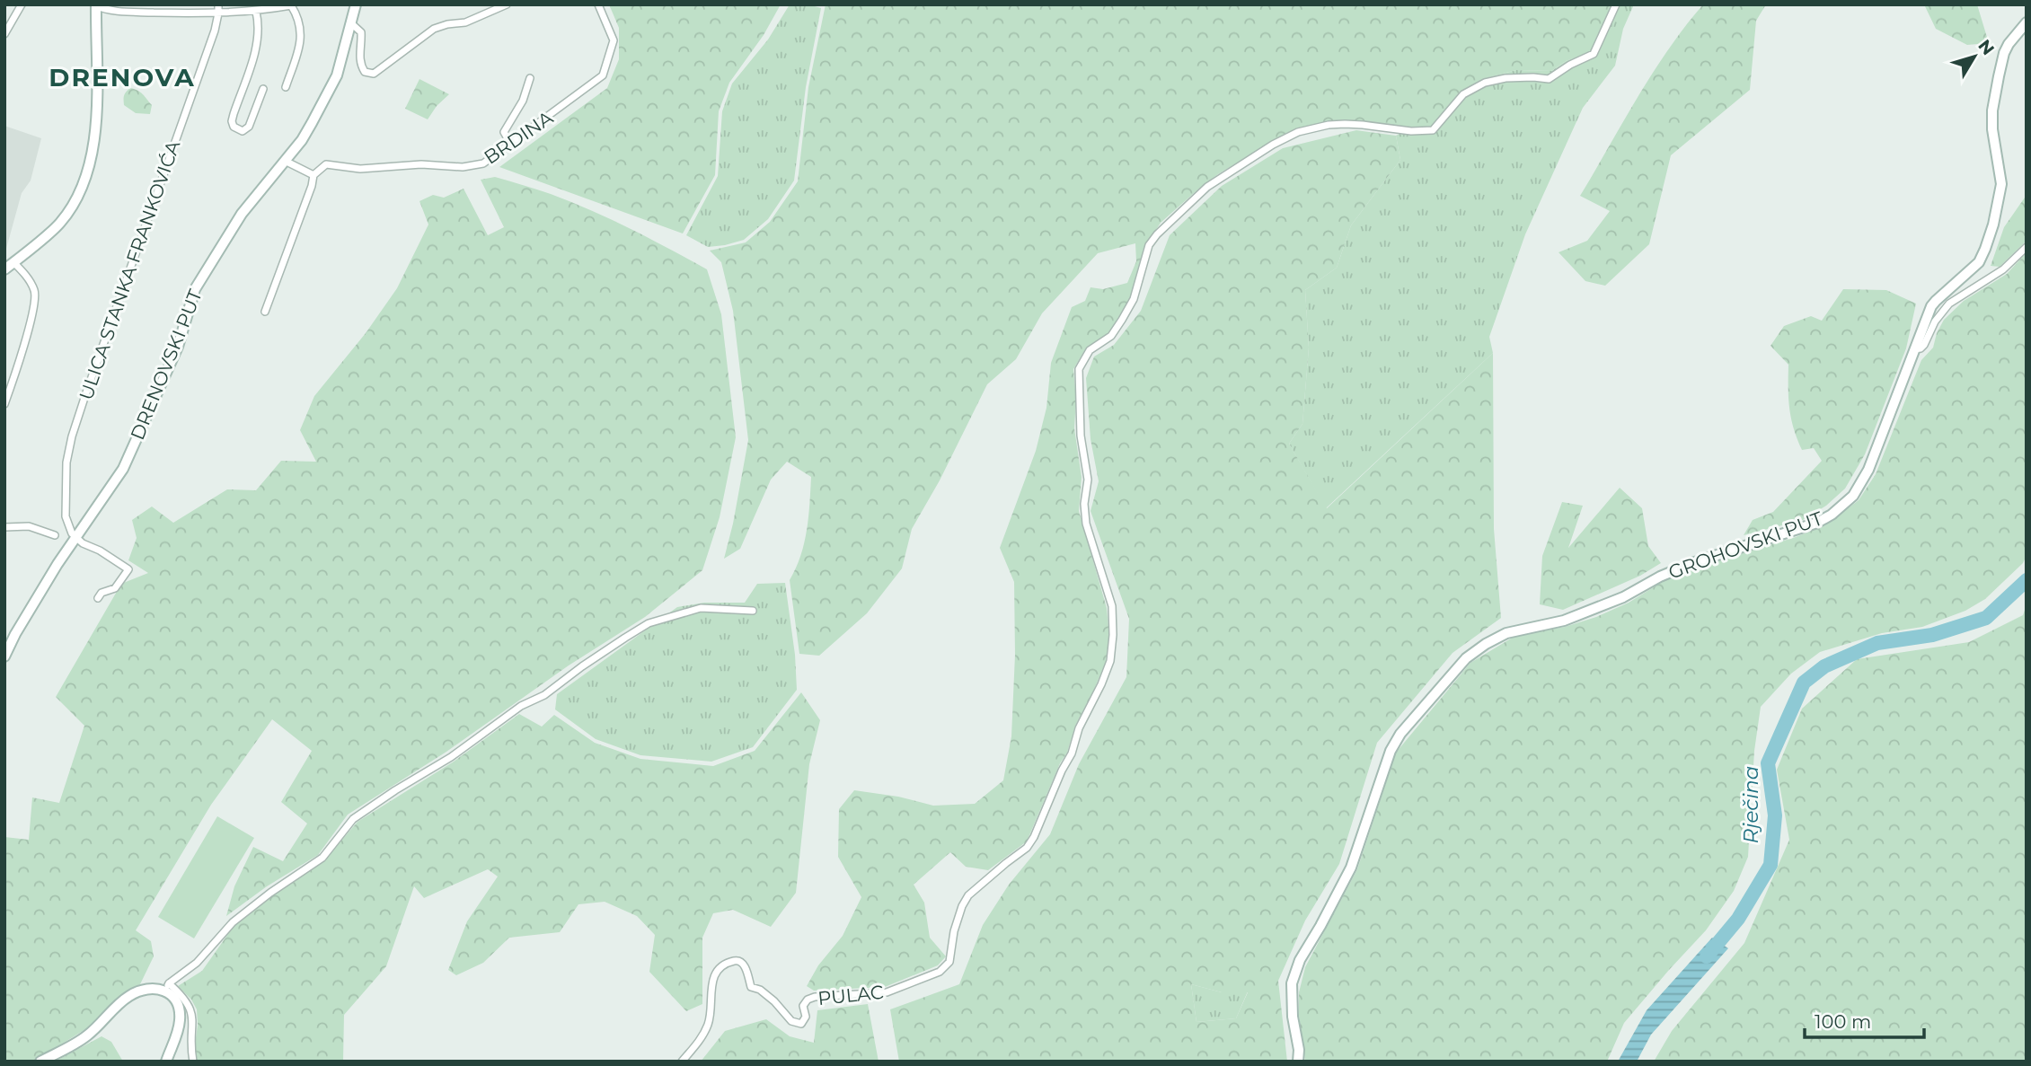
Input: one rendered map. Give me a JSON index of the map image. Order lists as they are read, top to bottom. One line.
{"streets":{"main road":["DRENOVSKI PUT","GROHOVSKI PUT"],"street":["BRDINA","ULICA STANKA FRANKOVIĆA","PULAC"]},"crossings":[["ULICA STANKA FRANKOVIĆA","DRENOVSKI PUT"]],"districts":["DRENOVA"],"water":["Rječina"],"scale_bar":"100 m","north":"top right"}
